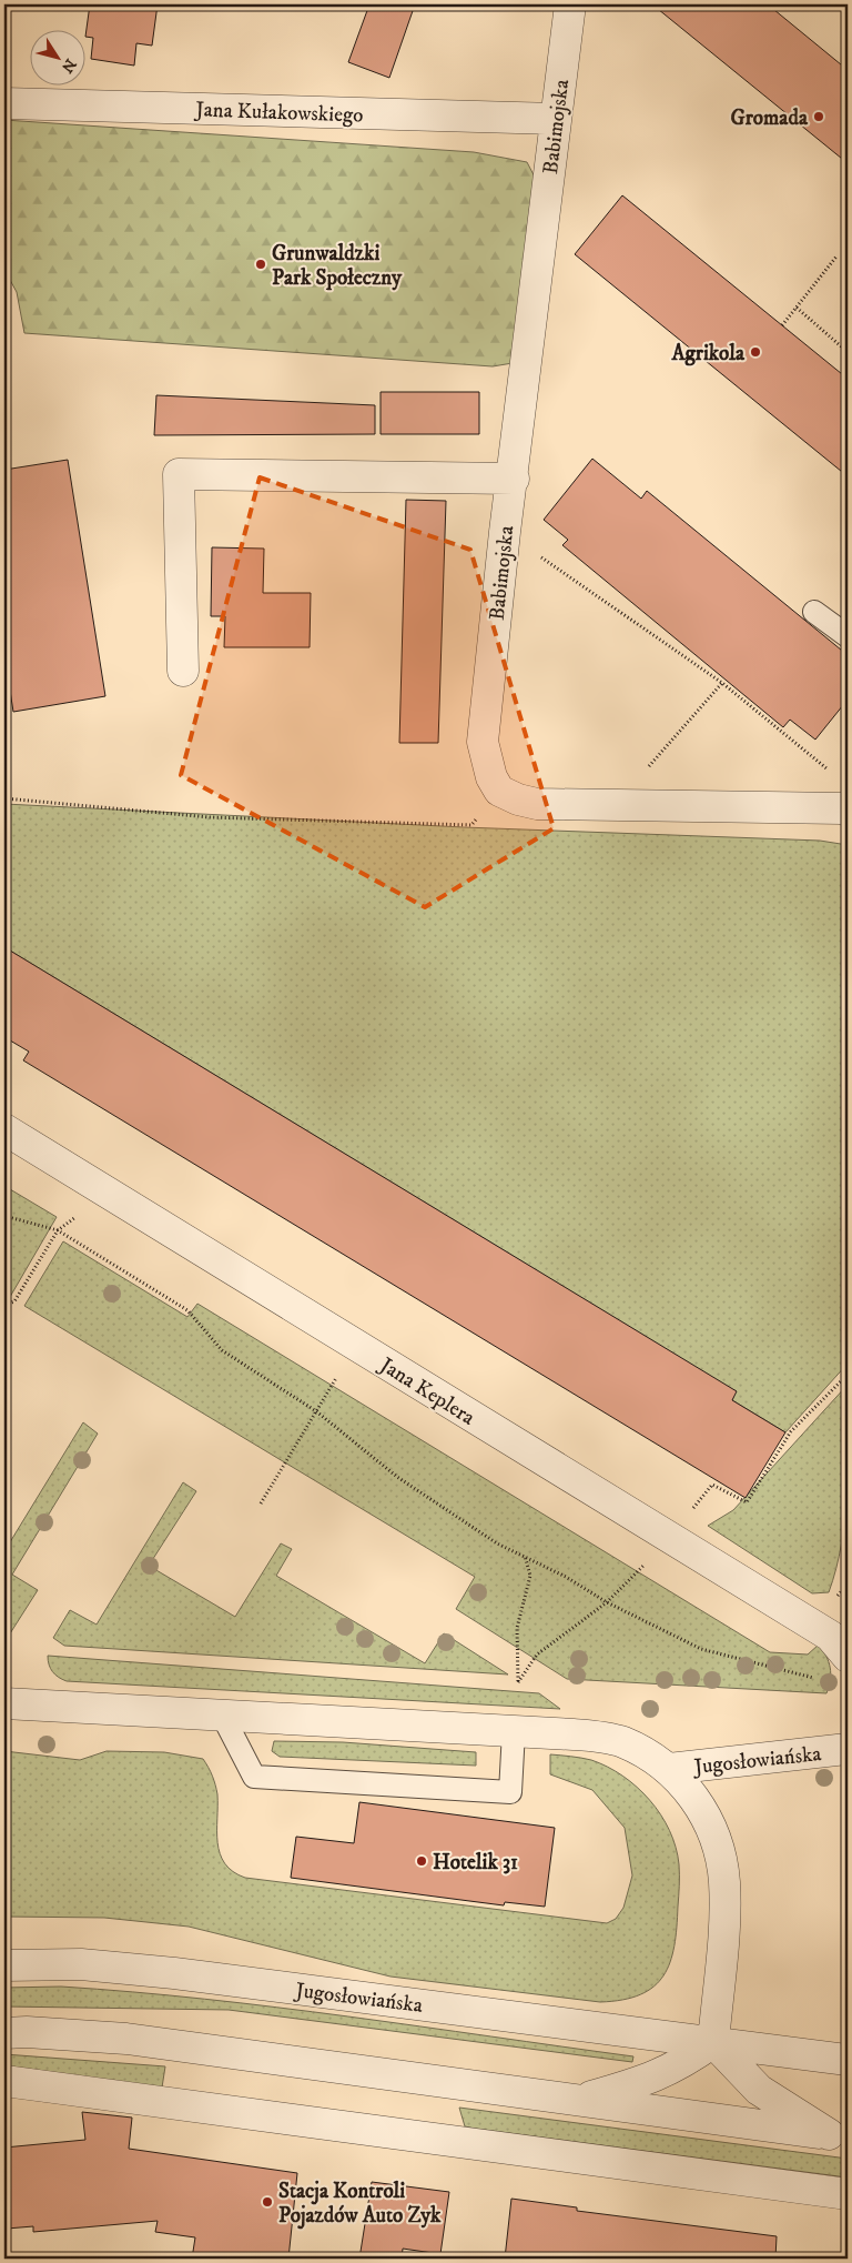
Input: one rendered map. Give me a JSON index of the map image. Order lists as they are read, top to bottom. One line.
{"streets":{"street":["Jana Kułakowskiego","Babimojska","Jana Keplera","Jugosłowiańska"]},"crossings":[["Jana Kułakowskiego","Babimojska"]],"places":["Gromada","Grunwaldzki Park Społeczny","Agrikola","Hotelik 31","Stacja Kontroli Pojazdów Auto Zyk"],"north":"bottom right"}
